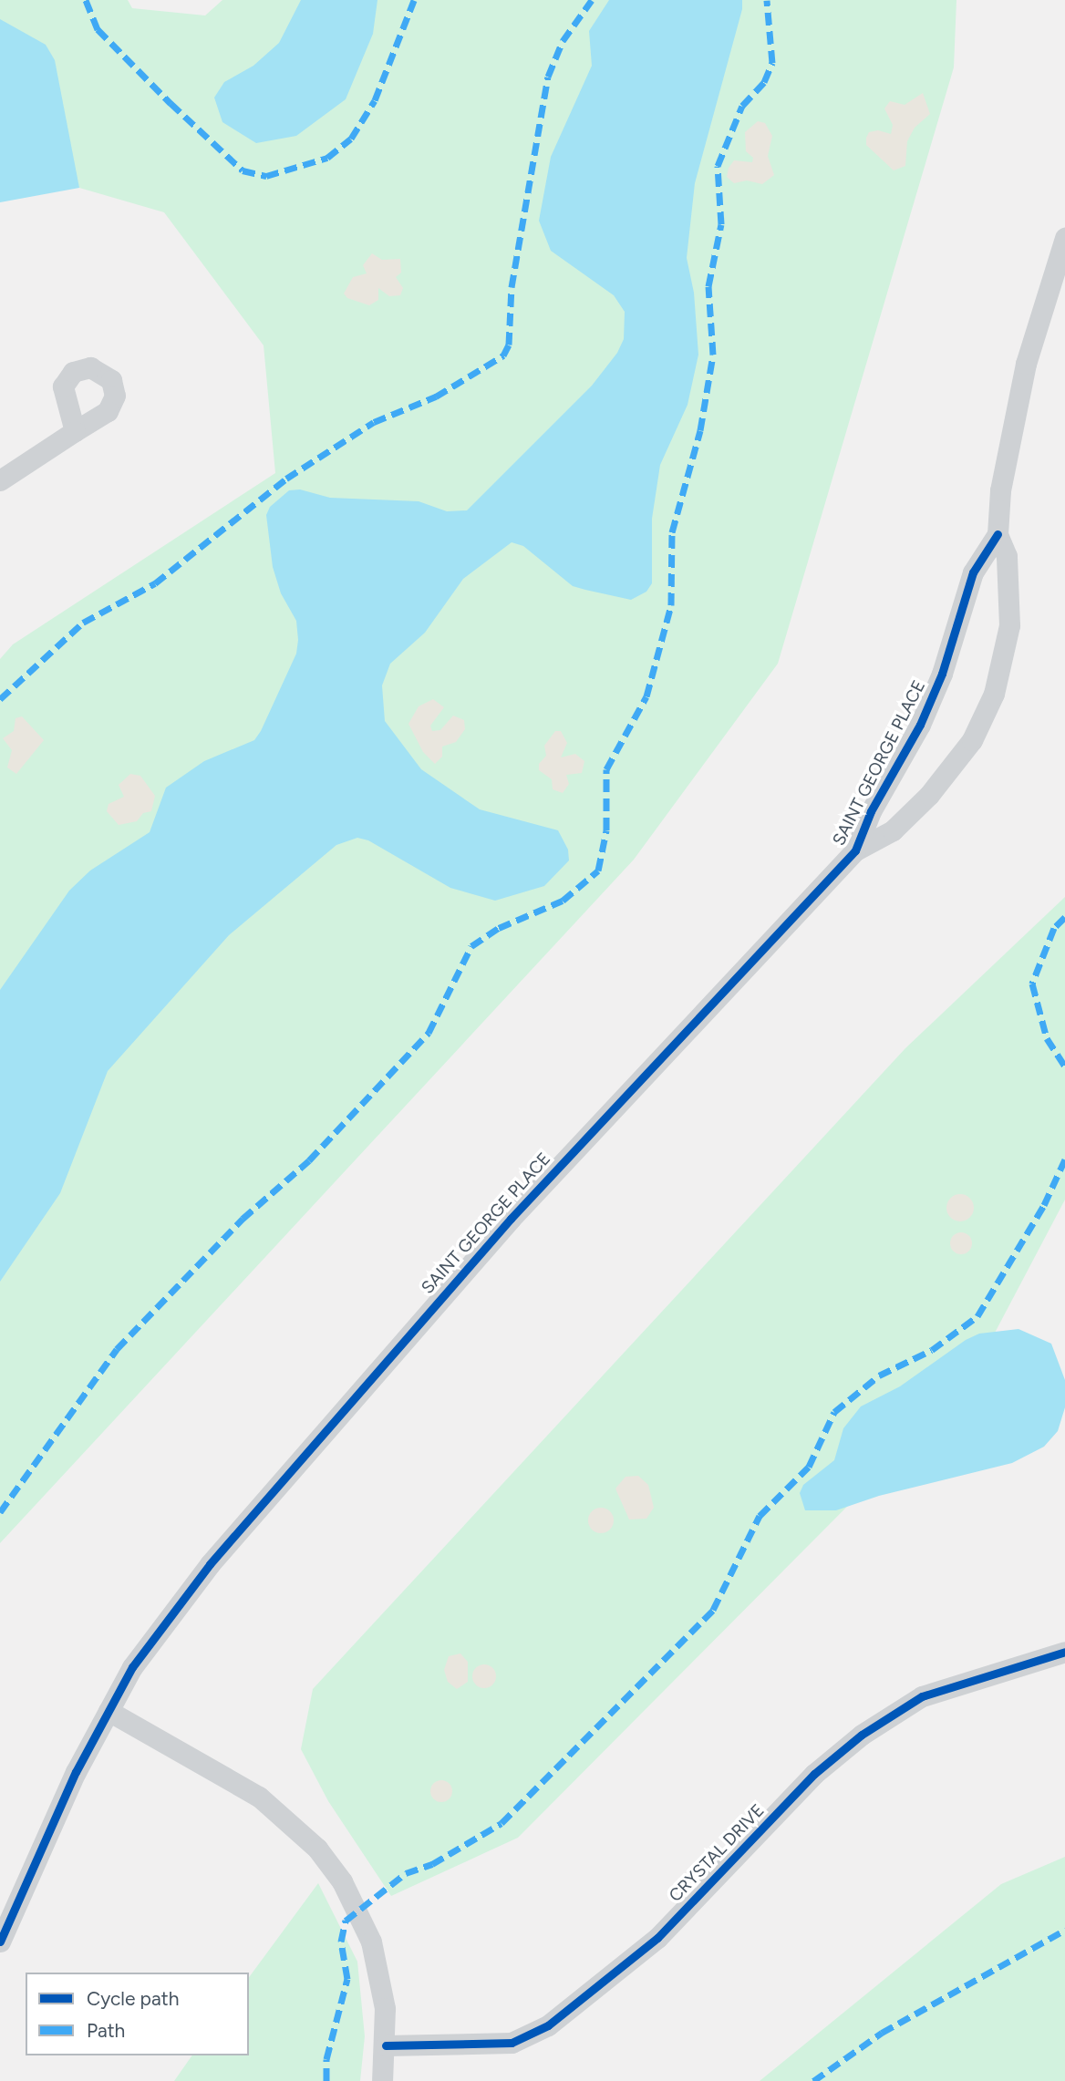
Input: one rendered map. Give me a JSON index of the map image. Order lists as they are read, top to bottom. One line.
{"streets":{"street":["SAINT GEORGE PLACE","CRYSTAL DRIVE"]},"legend":["Cycle path","Path"]}
